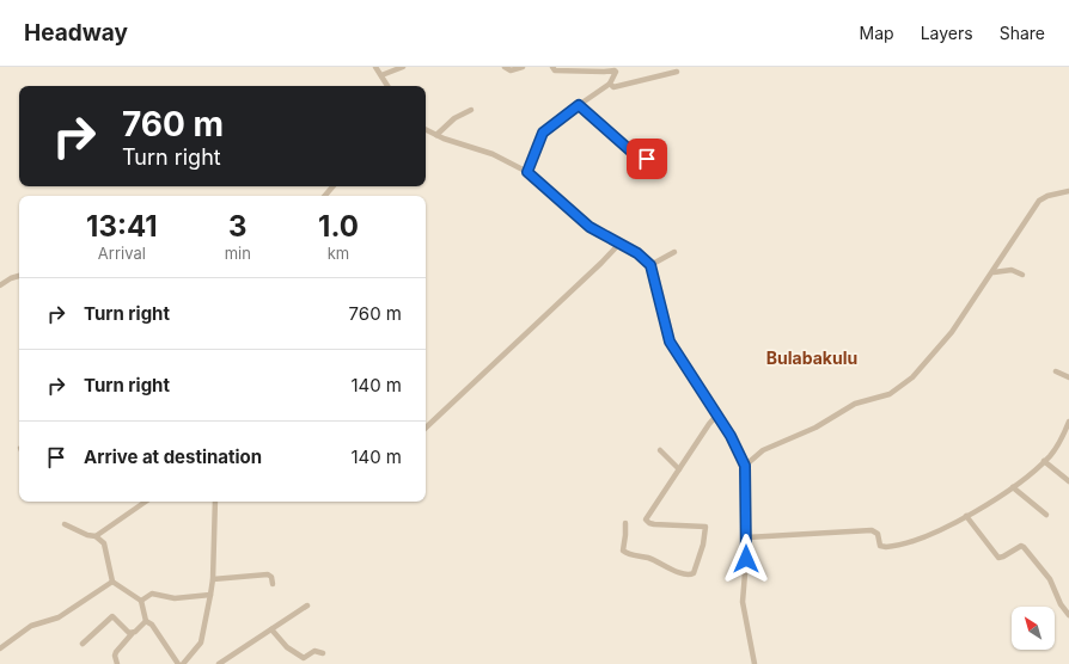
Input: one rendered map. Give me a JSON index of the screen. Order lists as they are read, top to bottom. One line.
{"districts":["Bulabakulu"],"north":"top left","page":{"header":"Headway","nav":["Map","Layers","Share"],"turn":["760 m","Turn right"],"eta":["13:41","Arrival","3","min","1.0","km"],"list":[{"name":"Turn right","value":"760 m"},{"name":"Turn right","value":"140 m"},{"name":"Arrive at destination","value":"140 m"}]}}
